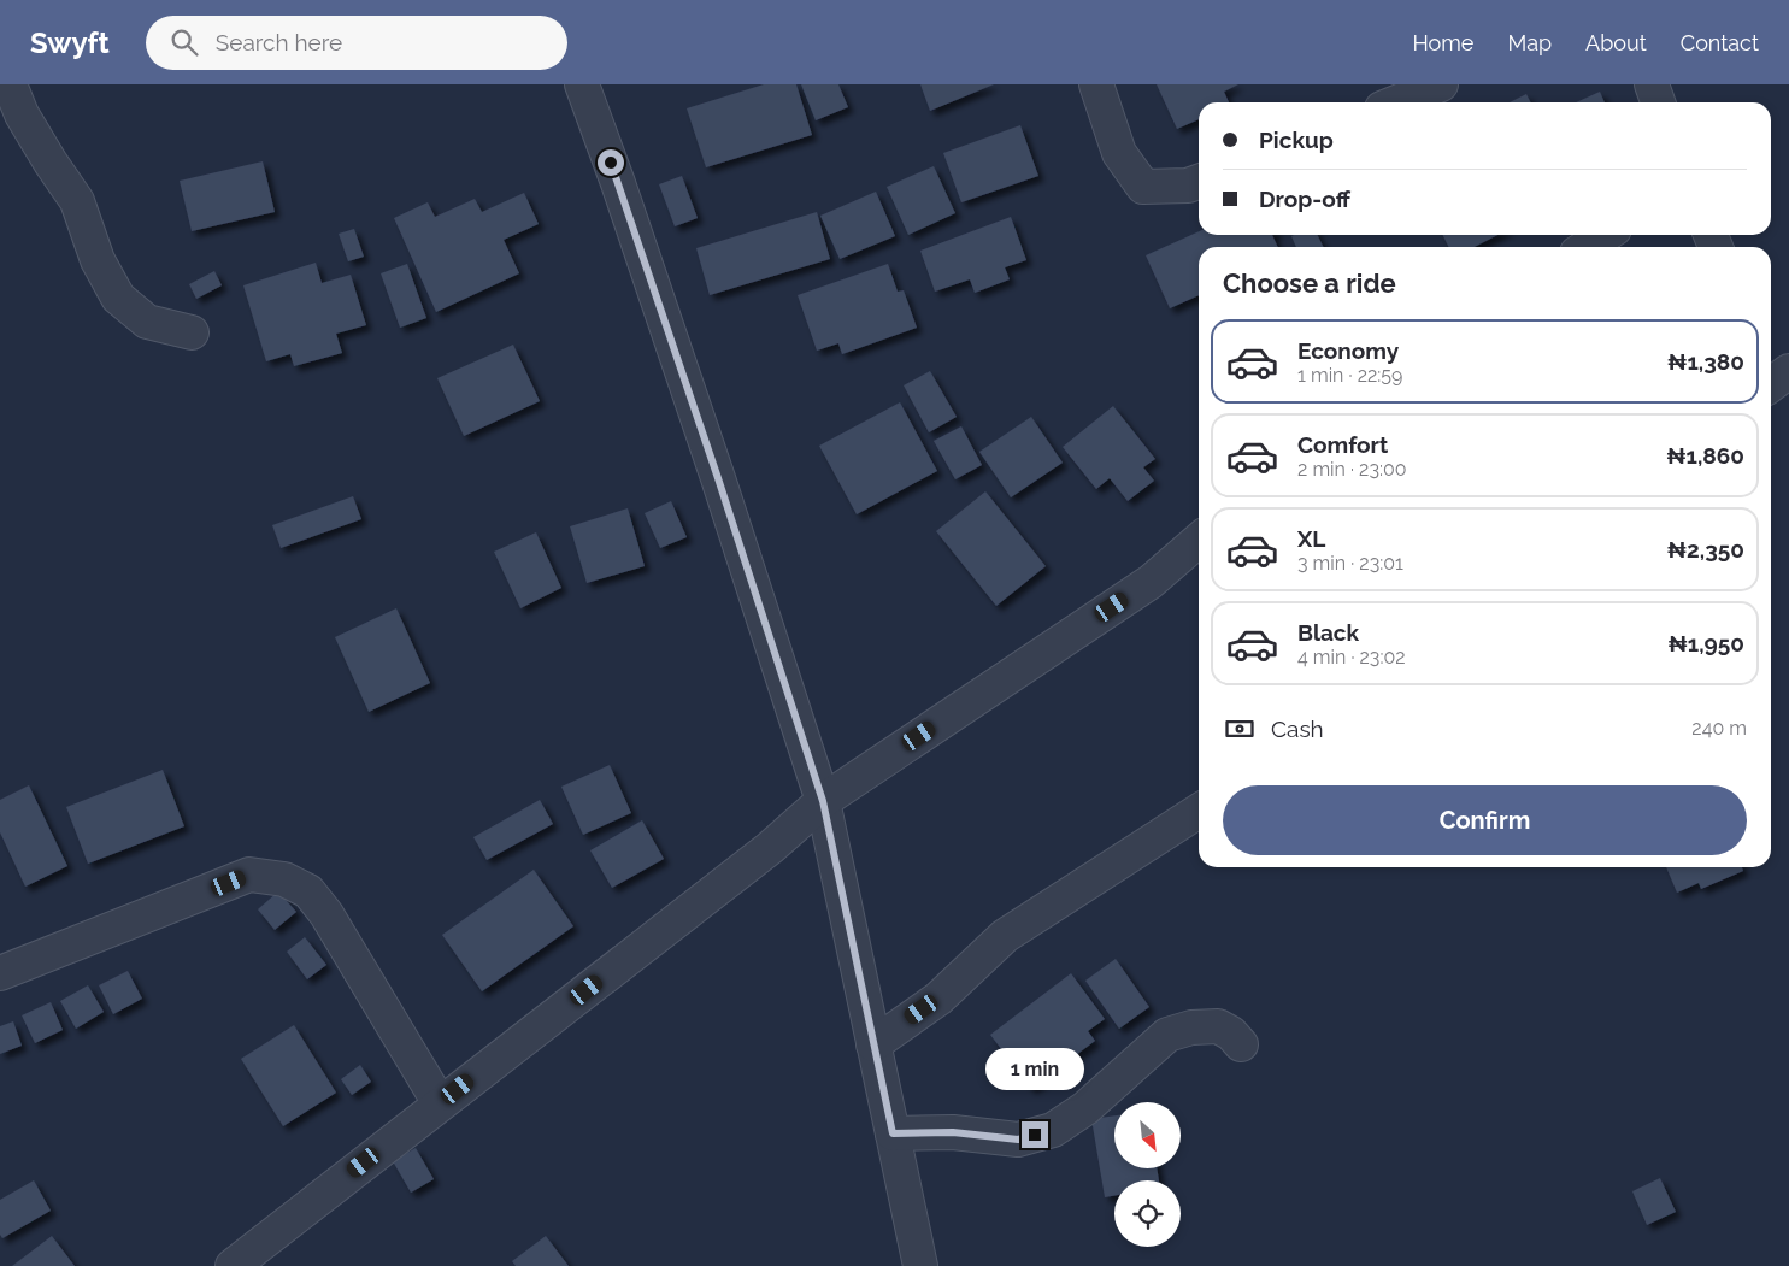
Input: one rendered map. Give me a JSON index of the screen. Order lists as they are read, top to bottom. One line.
{"north":"bottom right","page":{"header":"Swyft","search":"Search here","nav":["Home","Map","About","Contact"],"banner":["Pickup","Drop-off"],"heading":"Choose a ride","list":[{"name":"Economy","note":"1 min · 22:59","value":"₦1,380"},{"name":"Comfort","note":"2 min · 23:00","value":"₦1,860"},{"name":"XL","note":"3 min · 23:01","value":"₦2,350"},{"name":"Black","note":"4 min · 23:02","value":"₦1,950"}],"pay":["Cash","240 m"],"buttons":"Confirm","bubble":"1 min"}}
